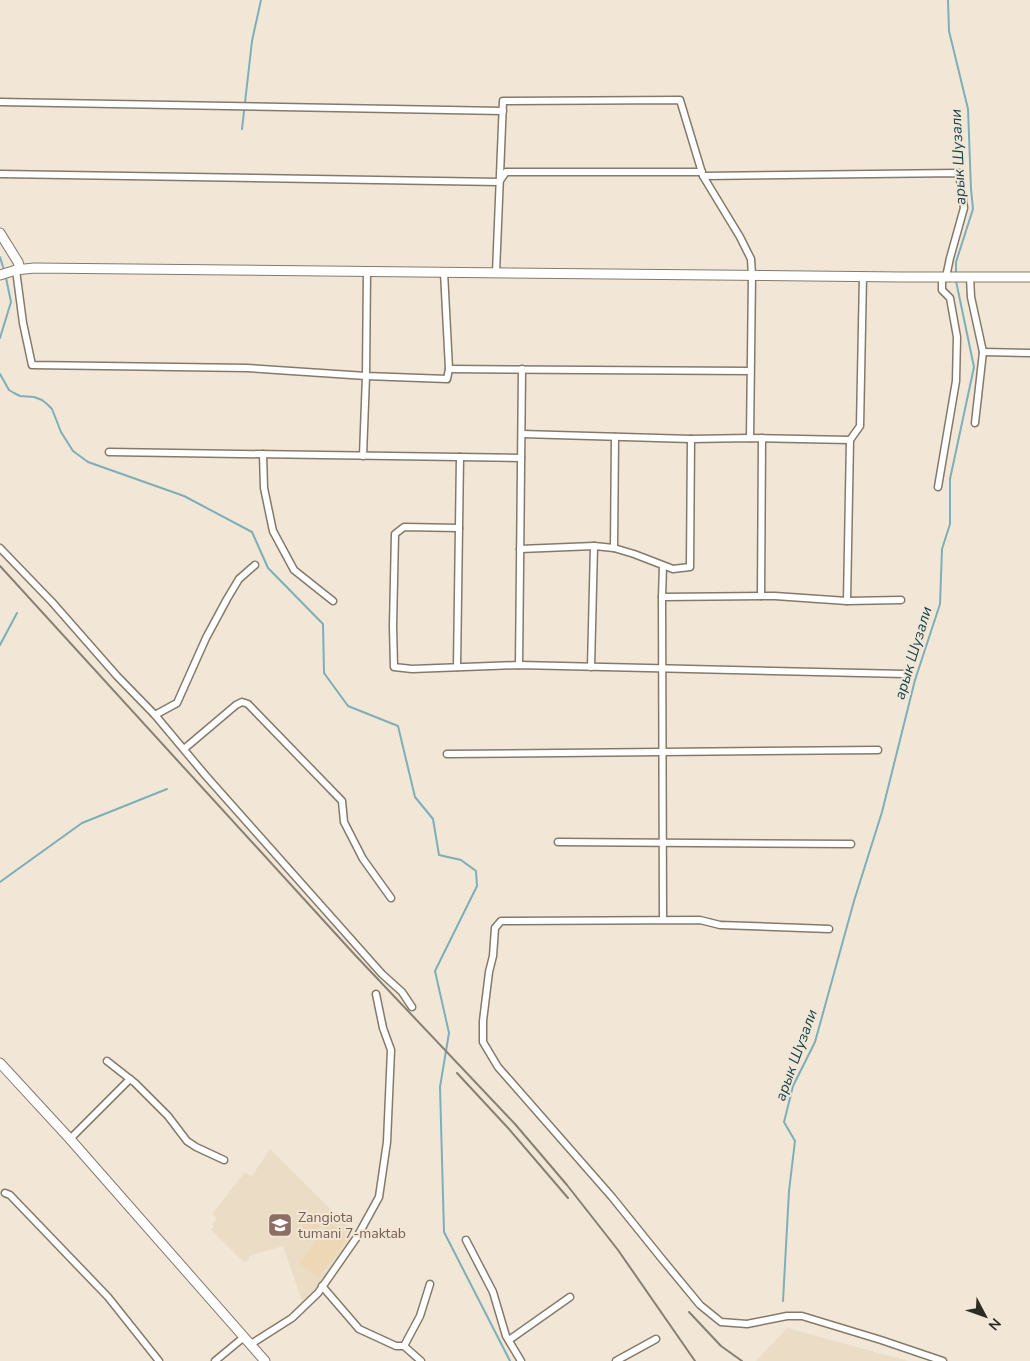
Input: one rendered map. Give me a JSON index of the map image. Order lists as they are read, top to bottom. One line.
{"water":["арык Шузали"],"places":{"school or university":["Zangiota tumani 7-maktab"]},"north":"bottom right"}
